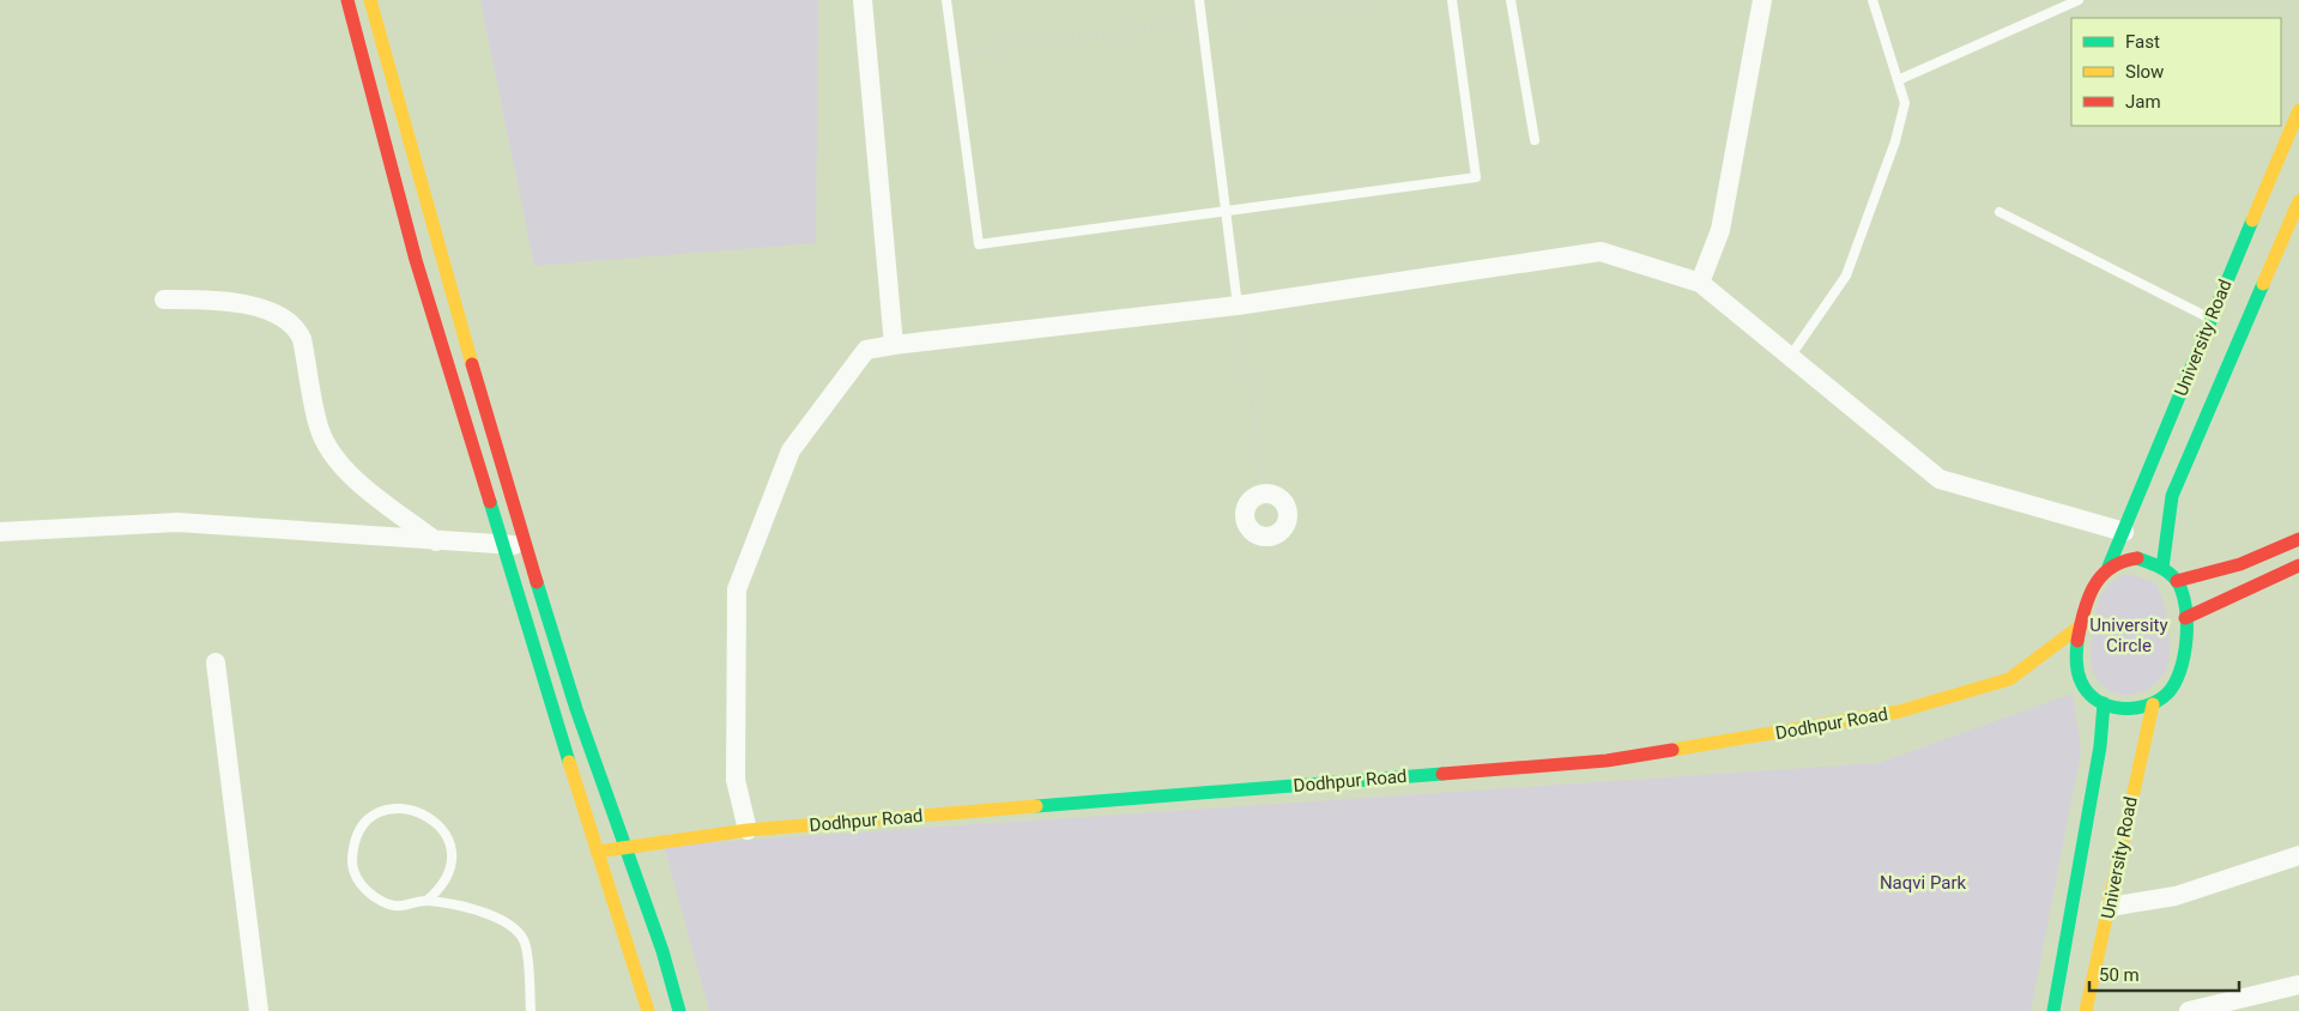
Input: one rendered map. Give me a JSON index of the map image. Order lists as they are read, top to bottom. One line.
{"streets":{"main road":["University Road","Dodhpur Road"]},"crossings":[["University Road","Dodhpur Road"]],"parks":["University Circle","Naqvi Park"],"legend":["Fast","Slow","Jam"],"scale_bar":"50 m"}
